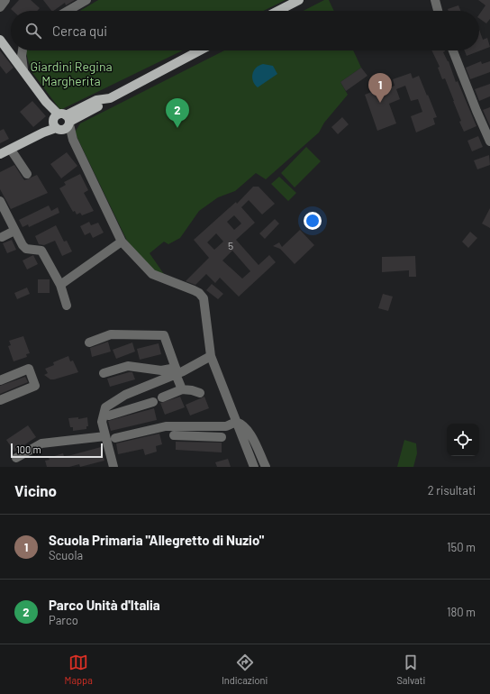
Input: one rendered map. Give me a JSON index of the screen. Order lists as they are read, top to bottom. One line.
{"parks":["Giardini Regina Margherita"],"house_numbers":["5"],"scale_bar":"100 m","page":{"search":"Cerca qui","pins":["1","2"],"scale":"100 m","heading":["Vicino","2 risultati"],"list":[{"mark":"1","name":"Scuola Primaria \"Allegretto di Nuzio\"","note":"Scuola","value":"150 m"},{"mark":"2","name":"Parco Unità d'Italia","note":"Parco","value":"180 m"}],"nav":["Mappa","Indicazioni","Salvati"]}}
